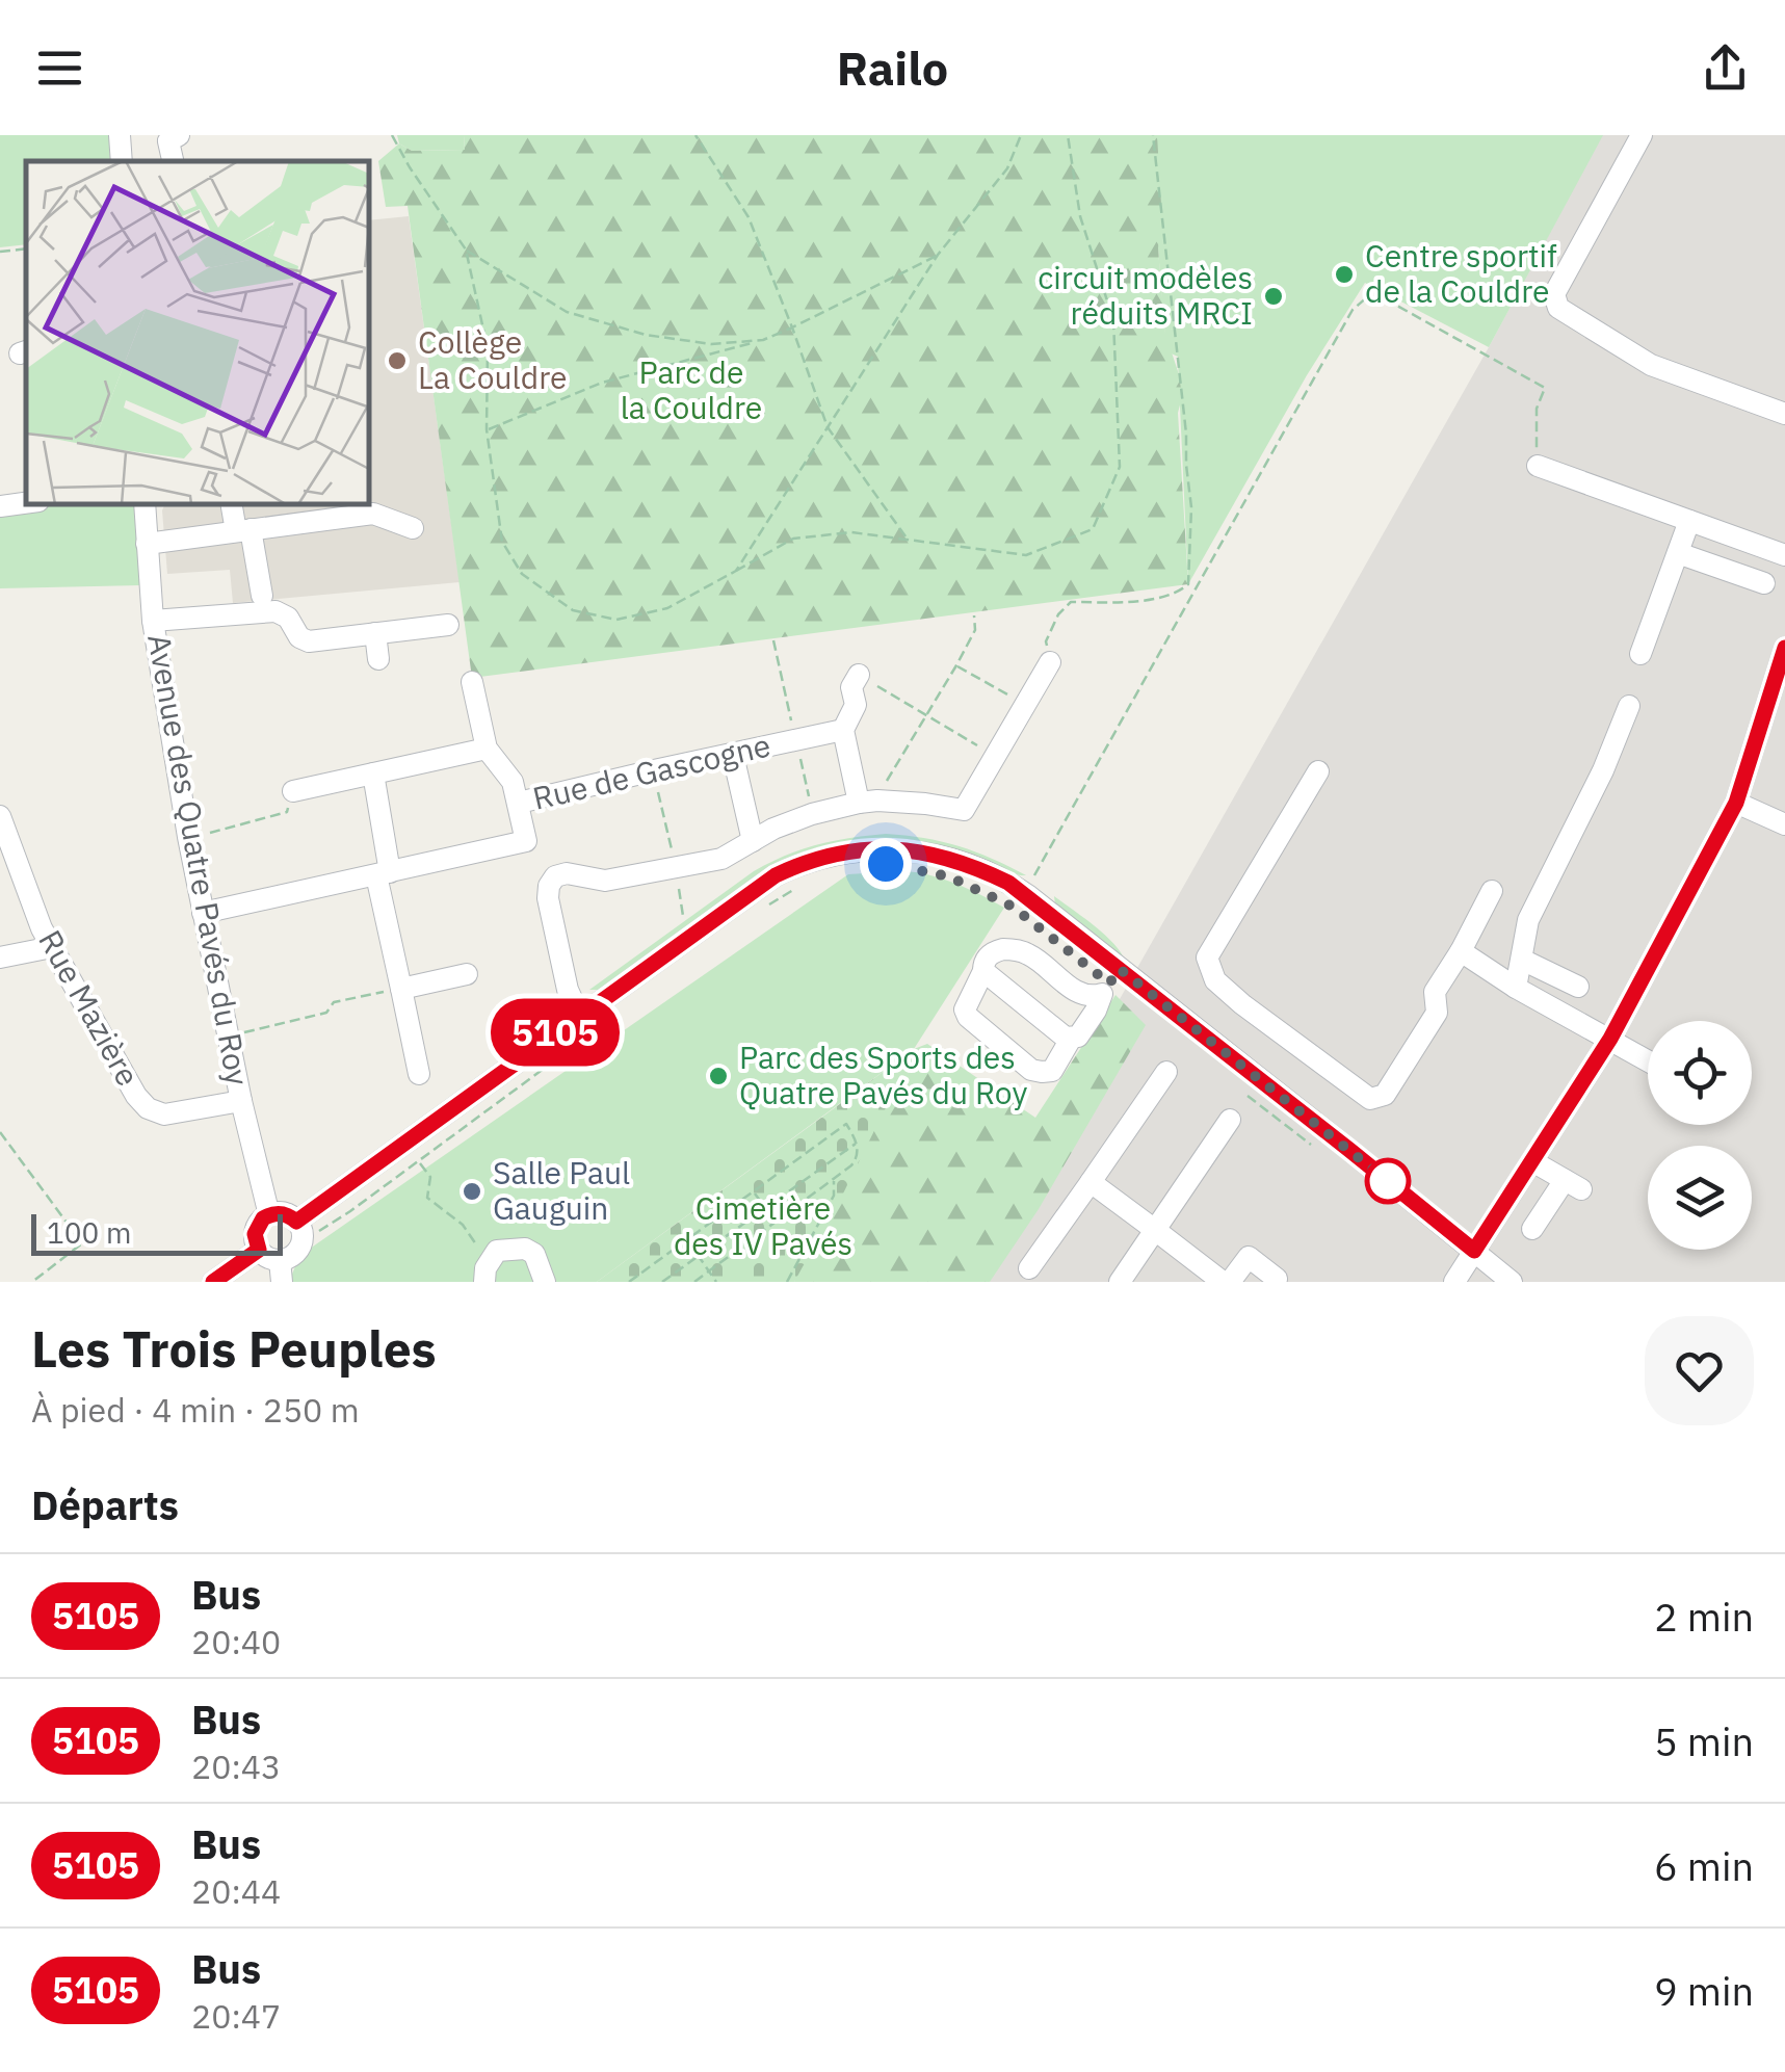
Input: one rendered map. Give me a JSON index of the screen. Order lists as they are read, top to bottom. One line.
{"streets":{"street":["Rue de Gascogne","Avenue des Quatre Pavés du Roy","Rue Mazière"]},"crossings":[["Rue de Gascogne","Avenue des Quatre Pavés du Roy"],["Avenue des Quatre Pavés du Roy","Rue Mazière"]],"parks":["Parc de la Couldre","Cimetière des IV Pavés"],"places":["Centre sportif de la Couldre","circuit modèles réduits MRCI","Collège La Couldre","Parc des Sports des Quatre Pavés du Roy","Salle Paul Gauguin"],"lines":["bus line 5105"],"scale_bar":"100 m","page":{"header":"Railo","on_map":"5105","scale":"100 m","heading":[["Les Trois Peuples","À pied · 4 min · 250 m"],"Départs"],"list":[{"mark":"5105","name":"Bus","note":"20:40","value":"2 min"},{"mark":"5105","name":"Bus","note":"20:43","value":"5 min"},{"mark":"5105","name":"Bus","note":"20:44","value":"6 min"},{"mark":"5105","name":"Bus","note":"20:47","value":"9 min"}]}}
